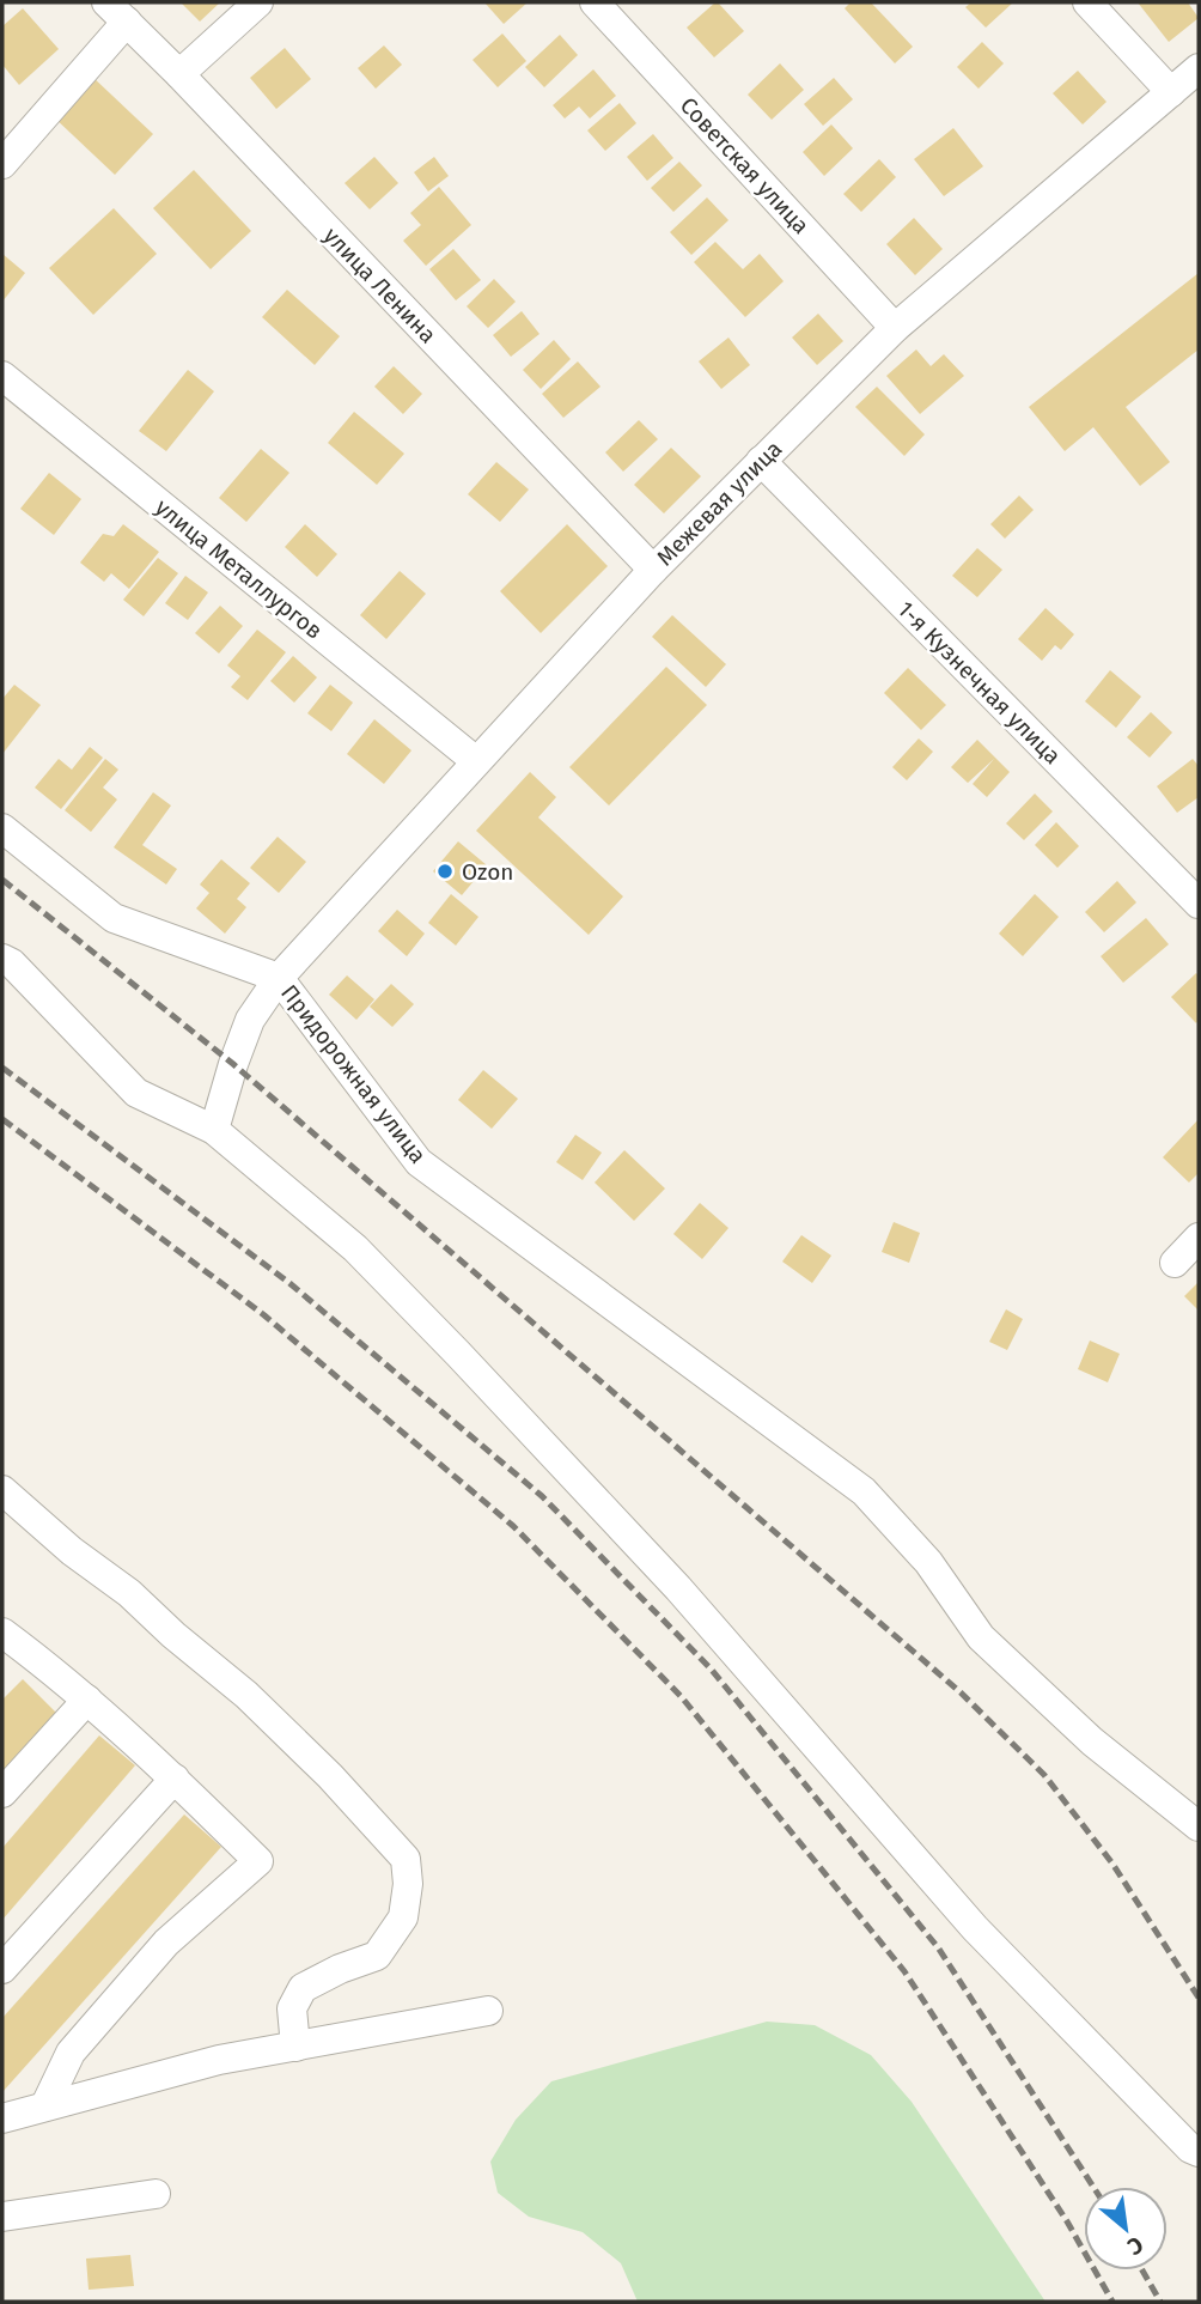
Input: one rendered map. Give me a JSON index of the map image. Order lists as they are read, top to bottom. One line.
{"streets":{"street":["Советская улица","улица Ленина","Межевая улица","улица Металлургов","1-я Кузнечная улица","Придорожная улица"]},"crossings":[["Советская улица","Межевая улица"],["улица Ленина","Межевая улица"],["Межевая улица","улица Металлургов"],["Межевая улица","1-я Кузнечная улица"],["Межевая улица","Придорожная улица"]],"places":["Ozon"],"north":"bottom right"}
